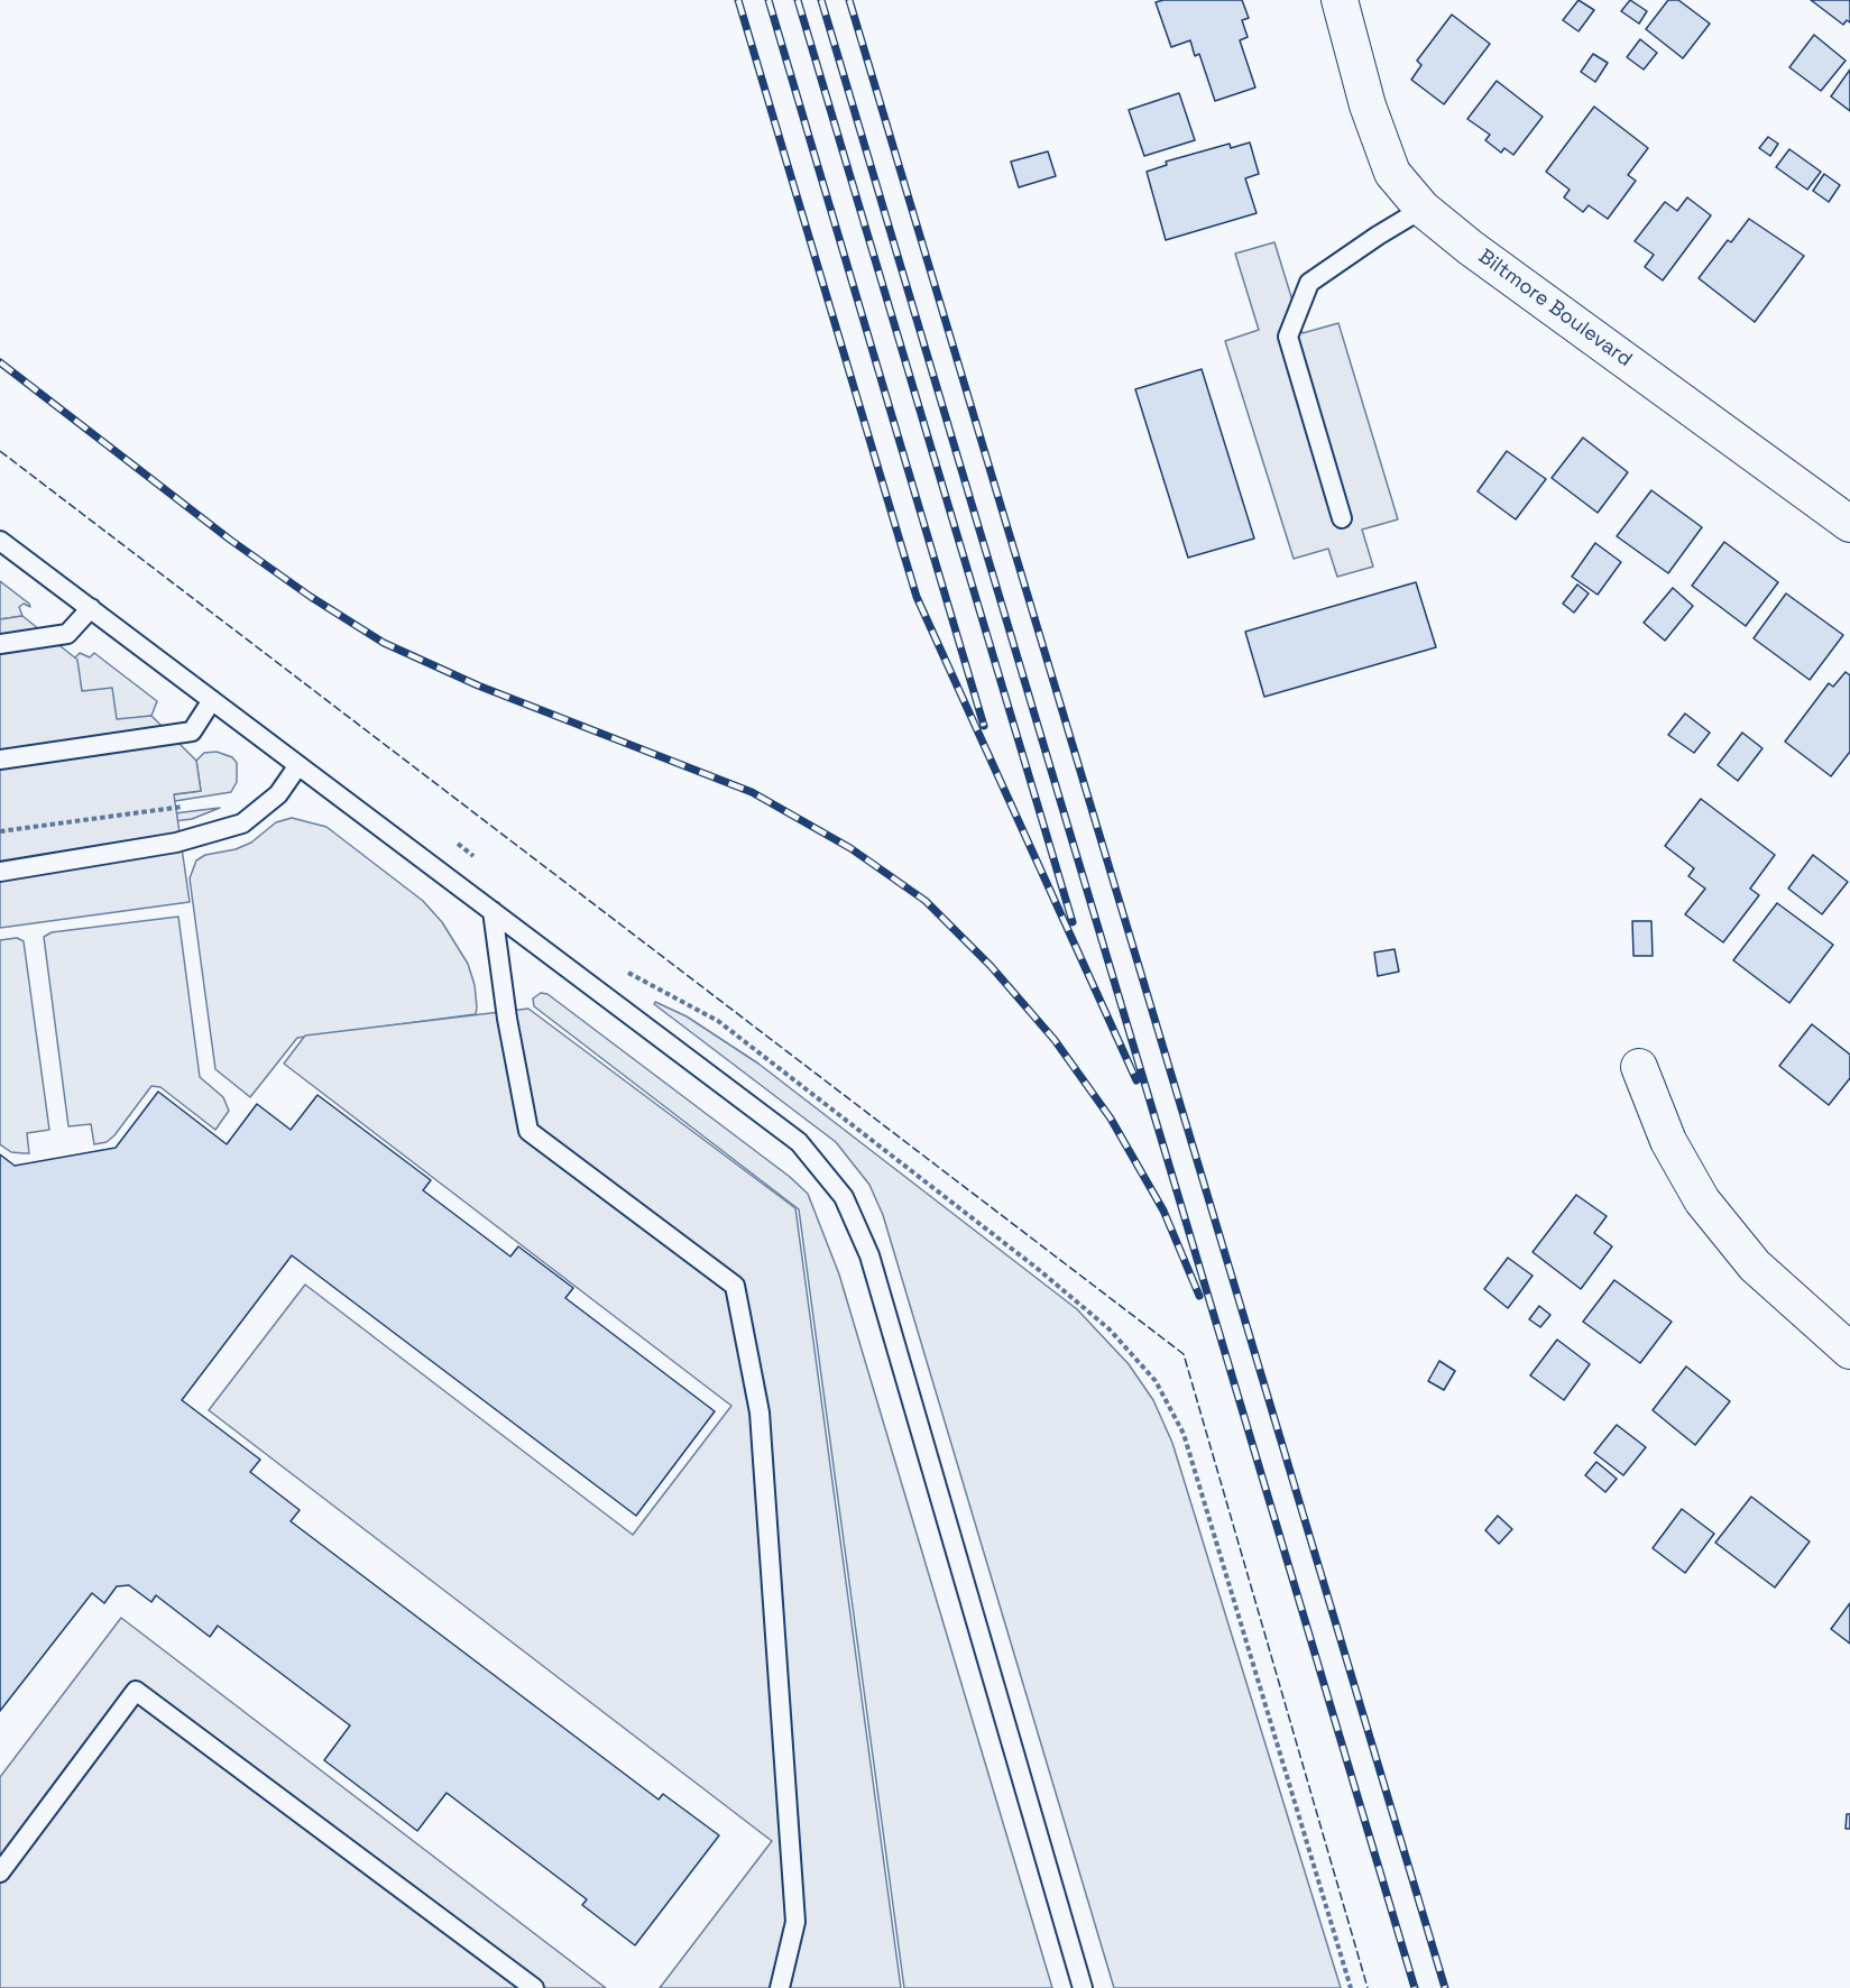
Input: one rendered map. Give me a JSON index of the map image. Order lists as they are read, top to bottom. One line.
{"streets":{"street":["Biltmore Boulevard"]}}
